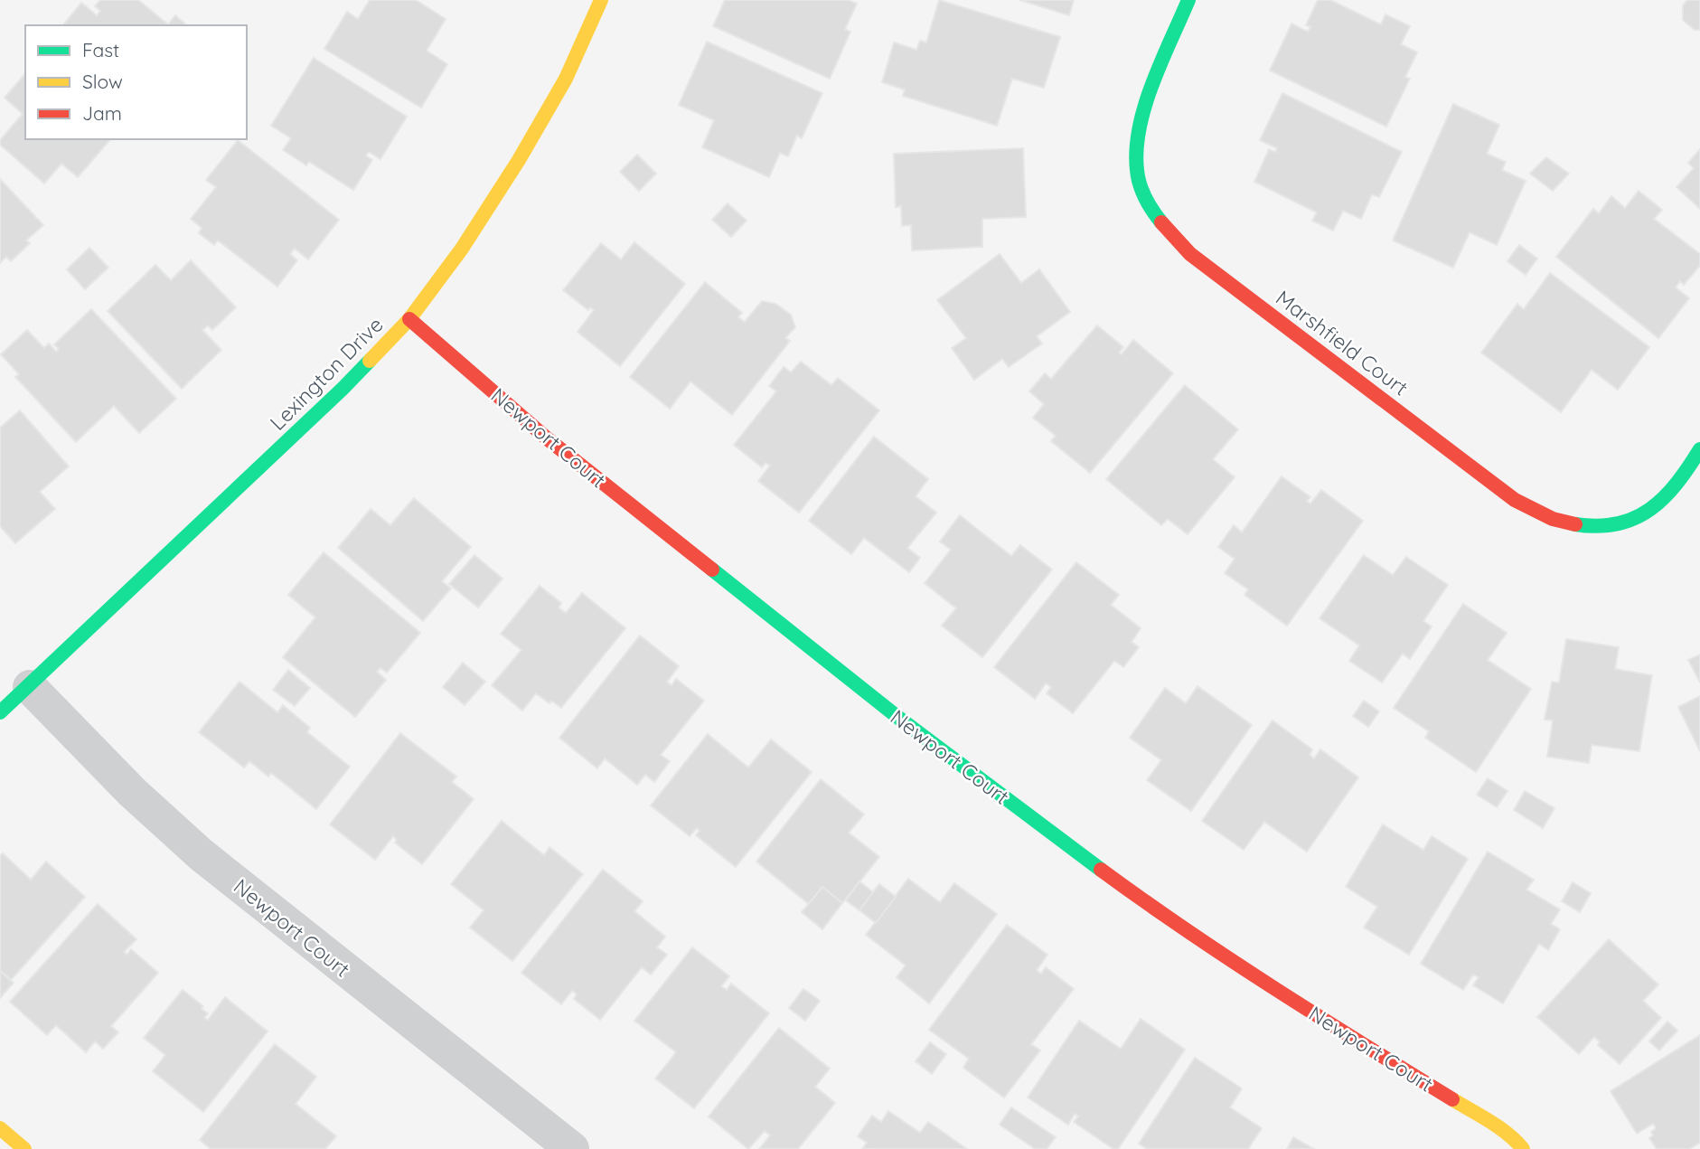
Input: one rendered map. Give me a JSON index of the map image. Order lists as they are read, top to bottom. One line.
{"streets":{"street":["Marshfield Court","Lexington Drive","Newport Court"]},"crossings":[["Lexington Drive","Newport Court"]],"legend":["Fast","Slow","Jam"]}
